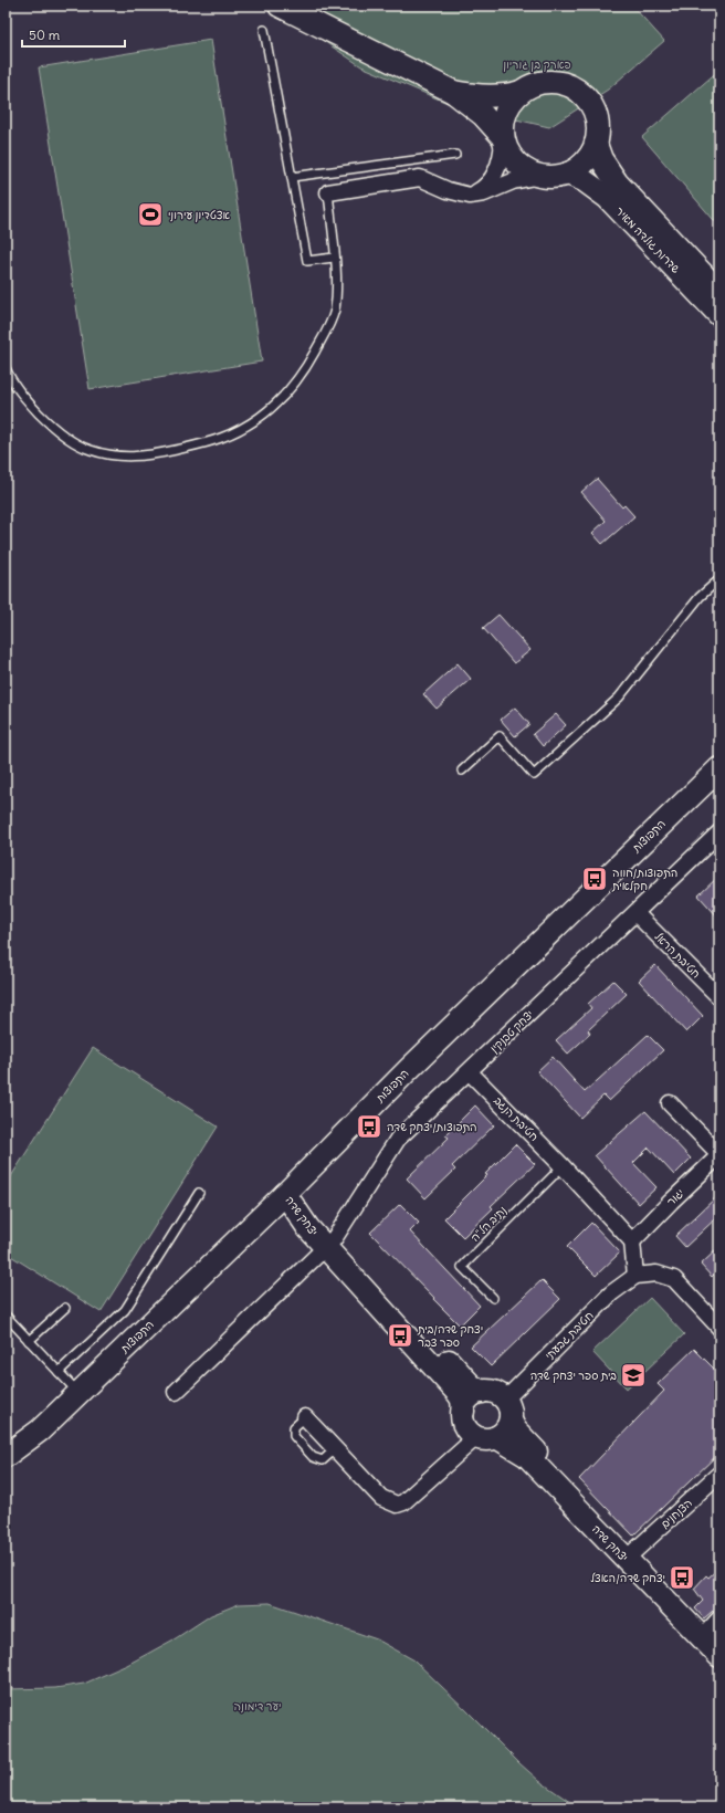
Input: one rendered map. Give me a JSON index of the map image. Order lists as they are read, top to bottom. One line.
{"streets":{"main road":["שדרות גולדה מאיר","התפוצות","יצחק שדה"],"street":["חטיבת הראל","יצחק טבנקין","חטיבת הנגב","יגור","חטיבת גבעתי","הצנחנים"],"lane":["נתיב הל\"ה"]},"crossings":[["התפוצות","יצחק שדה"],["חטיבת הראל","יצחק טבנקין"],["יצחק טבנקין","חטיבת הנגב"],["יצחק טבנקין","יצחק שדה"],["חטיבת הנגב","יגור"],["חטיבת הנגב","נתיב הל\"ה"],["יצחק שדה","חטיבת גבעתי"],["יצחק שדה","הצנחנים"]],"parks":["פארק בן גוריון","יער דימונה"],"places":{"sports":["אצטדיון עירוני"],"bus stop":["התפוצות/חווה חקלאית","התפוצות/יצחק שדה","יצחק שדה/בית ספר צבר","יצחק שדה/האצל"],"school or university":["בית ספר יצחק שדה"]},"scale_bar":"50 m"}
